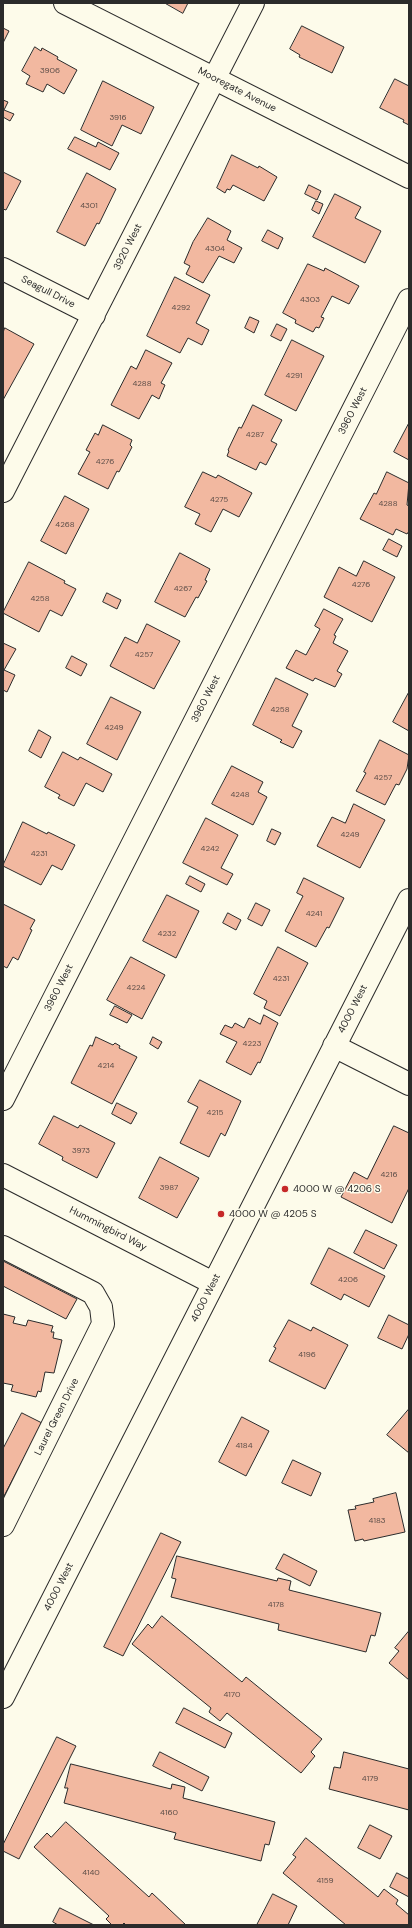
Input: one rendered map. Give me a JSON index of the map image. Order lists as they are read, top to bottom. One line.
{"streets":{"street":["Mooregate Avenue","3920 West","Seagull Drive","3960 West","4000 West","Hummingbird Way","Laurel Green Drive"]},"crossings":[["Mooregate Avenue","3920 West"],["3920 West","Seagull Drive"],["4000 West","Hummingbird Way"]],"places":["4000 W @ 4206 S","4000 W @ 4205 S"],"house_numbers":["3906","3916","4301","4304","4303","4292","4291","4288","4287","4276","4275","4288","4268","4276","4267","4258","4257","4258","4249","4257","4248","4249","4242","4231","4241","4232","4231","4224","4223","4214","4215","3973","4216","3987","4206","4196","4184","4183","4178","4170","4179","4160","4140","4159"]}
